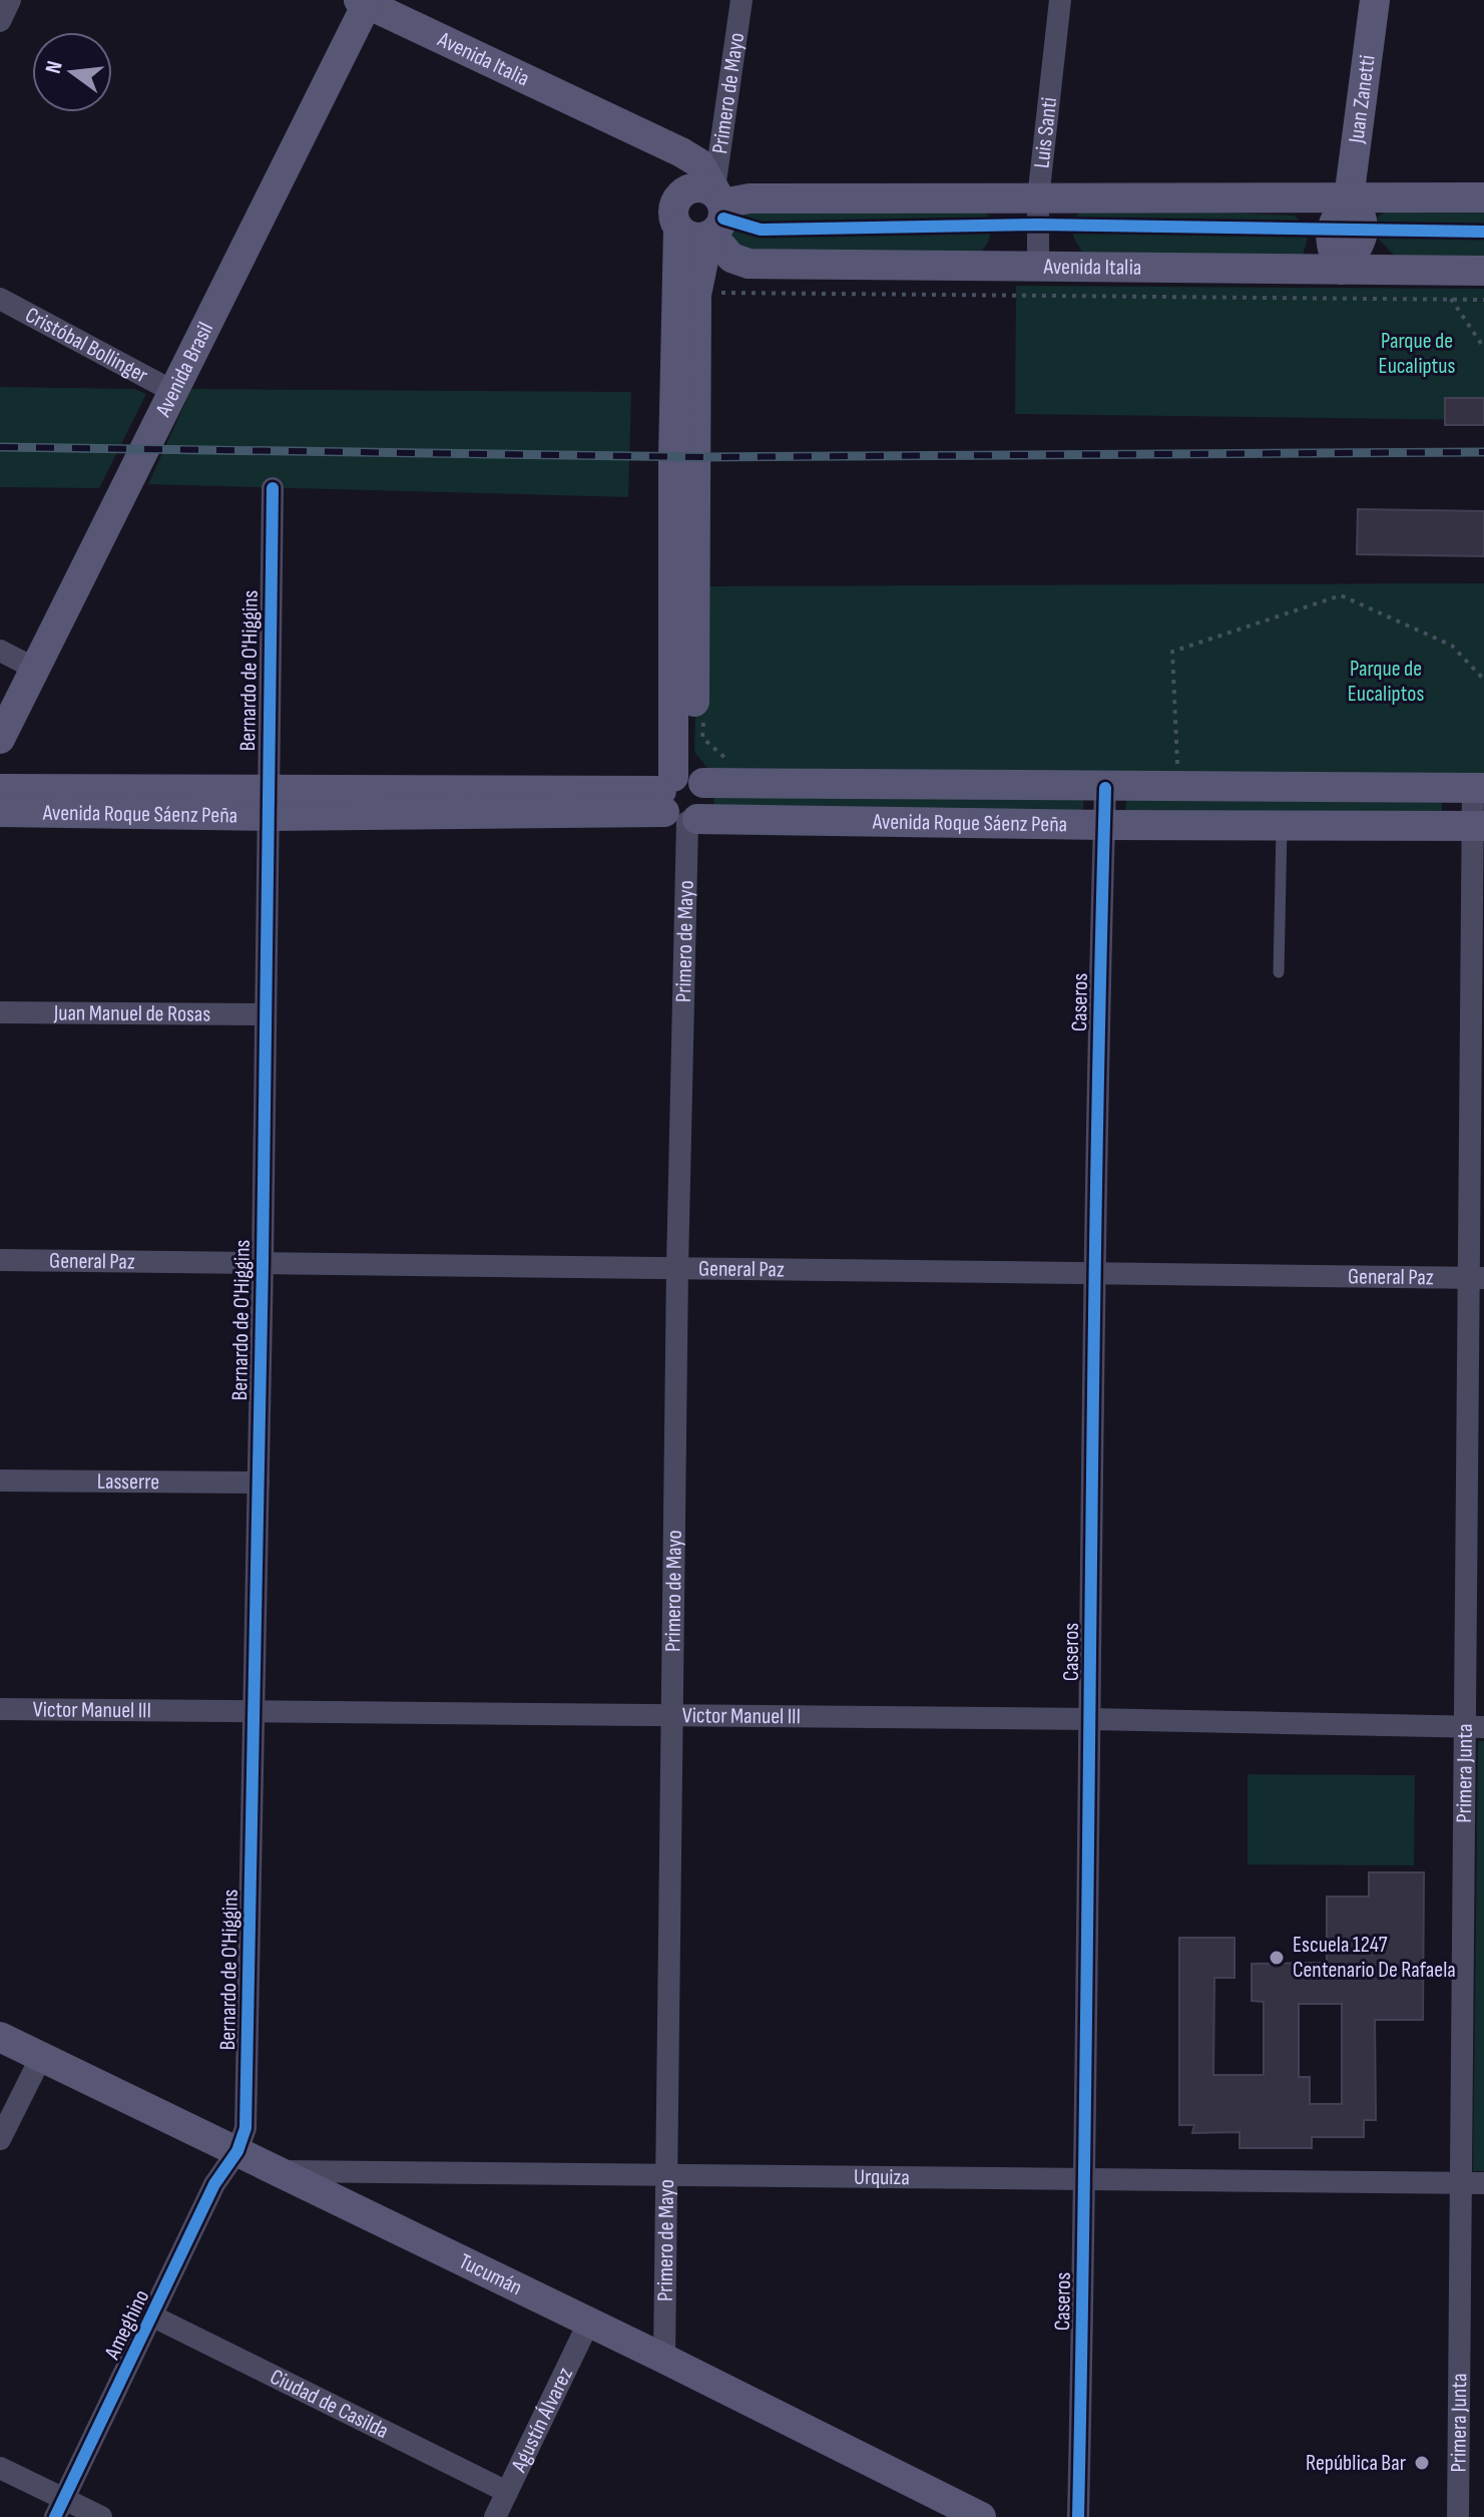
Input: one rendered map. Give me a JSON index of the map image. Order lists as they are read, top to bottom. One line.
{"streets":{"street":["Avenida Italia","Primero de Mayo","Juan Zanetti","Luis Santi","Cristóbal Bollinger","Avenida Brasil","Bernardo de O'Higgins","Avenida Roque Sáenz Peña","Caseros","Juan Manuel de Rosas","General Paz","Lasserre","Victor Manuel III","Primera Junta","Urquiza","Tucumán","Ameghino","Ciudad de Casilda","Agustín Álvarez"]},"crossings":[["Avenida Italia","Primero de Mayo"],["Avenida Italia","Luis Santi"],["Avenida Italia","Avenida Brasil"],["Primero de Mayo","Avenida Roque Sáenz Peña"],["Primero de Mayo","General Paz"],["Primero de Mayo","Victor Manuel III"],["Primero de Mayo","Urquiza"],["Primero de Mayo","Tucumán"],["Cristóbal Bollinger","Avenida Brasil"],["Bernardo de O'Higgins","Avenida Roque Sáenz Peña"],["Bernardo de O'Higgins","Juan Manuel de Rosas"],["Bernardo de O'Higgins","General Paz"],["Bernardo de O'Higgins","Lasserre"],["Bernardo de O'Higgins","Victor Manuel III"],["Bernardo de O'Higgins","Tucumán"],["Bernardo de O'Higgins","Ameghino"],["Avenida Roque Sáenz Peña","Caseros"],["Avenida Roque Sáenz Peña","Primera Junta"],["Caseros","General Paz"],["Caseros","Victor Manuel III"],["Caseros","Urquiza"],["General Paz","Primera Junta"],["Victor Manuel III","Primera Junta"],["Primera Junta","Urquiza"],["Urquiza","Tucumán"],["Tucumán","Ameghino"],["Tucumán","Agustín Álvarez"],["Ameghino","Ciudad de Casilda"],["Ciudad de Casilda","Agustín Álvarez"]],"parks":["Parque de Eucaliptus","Parque de Eucaliptos"],"places":["Escuela 1247 Centenario De Rafaela","República Bar"],"north":"left"}
